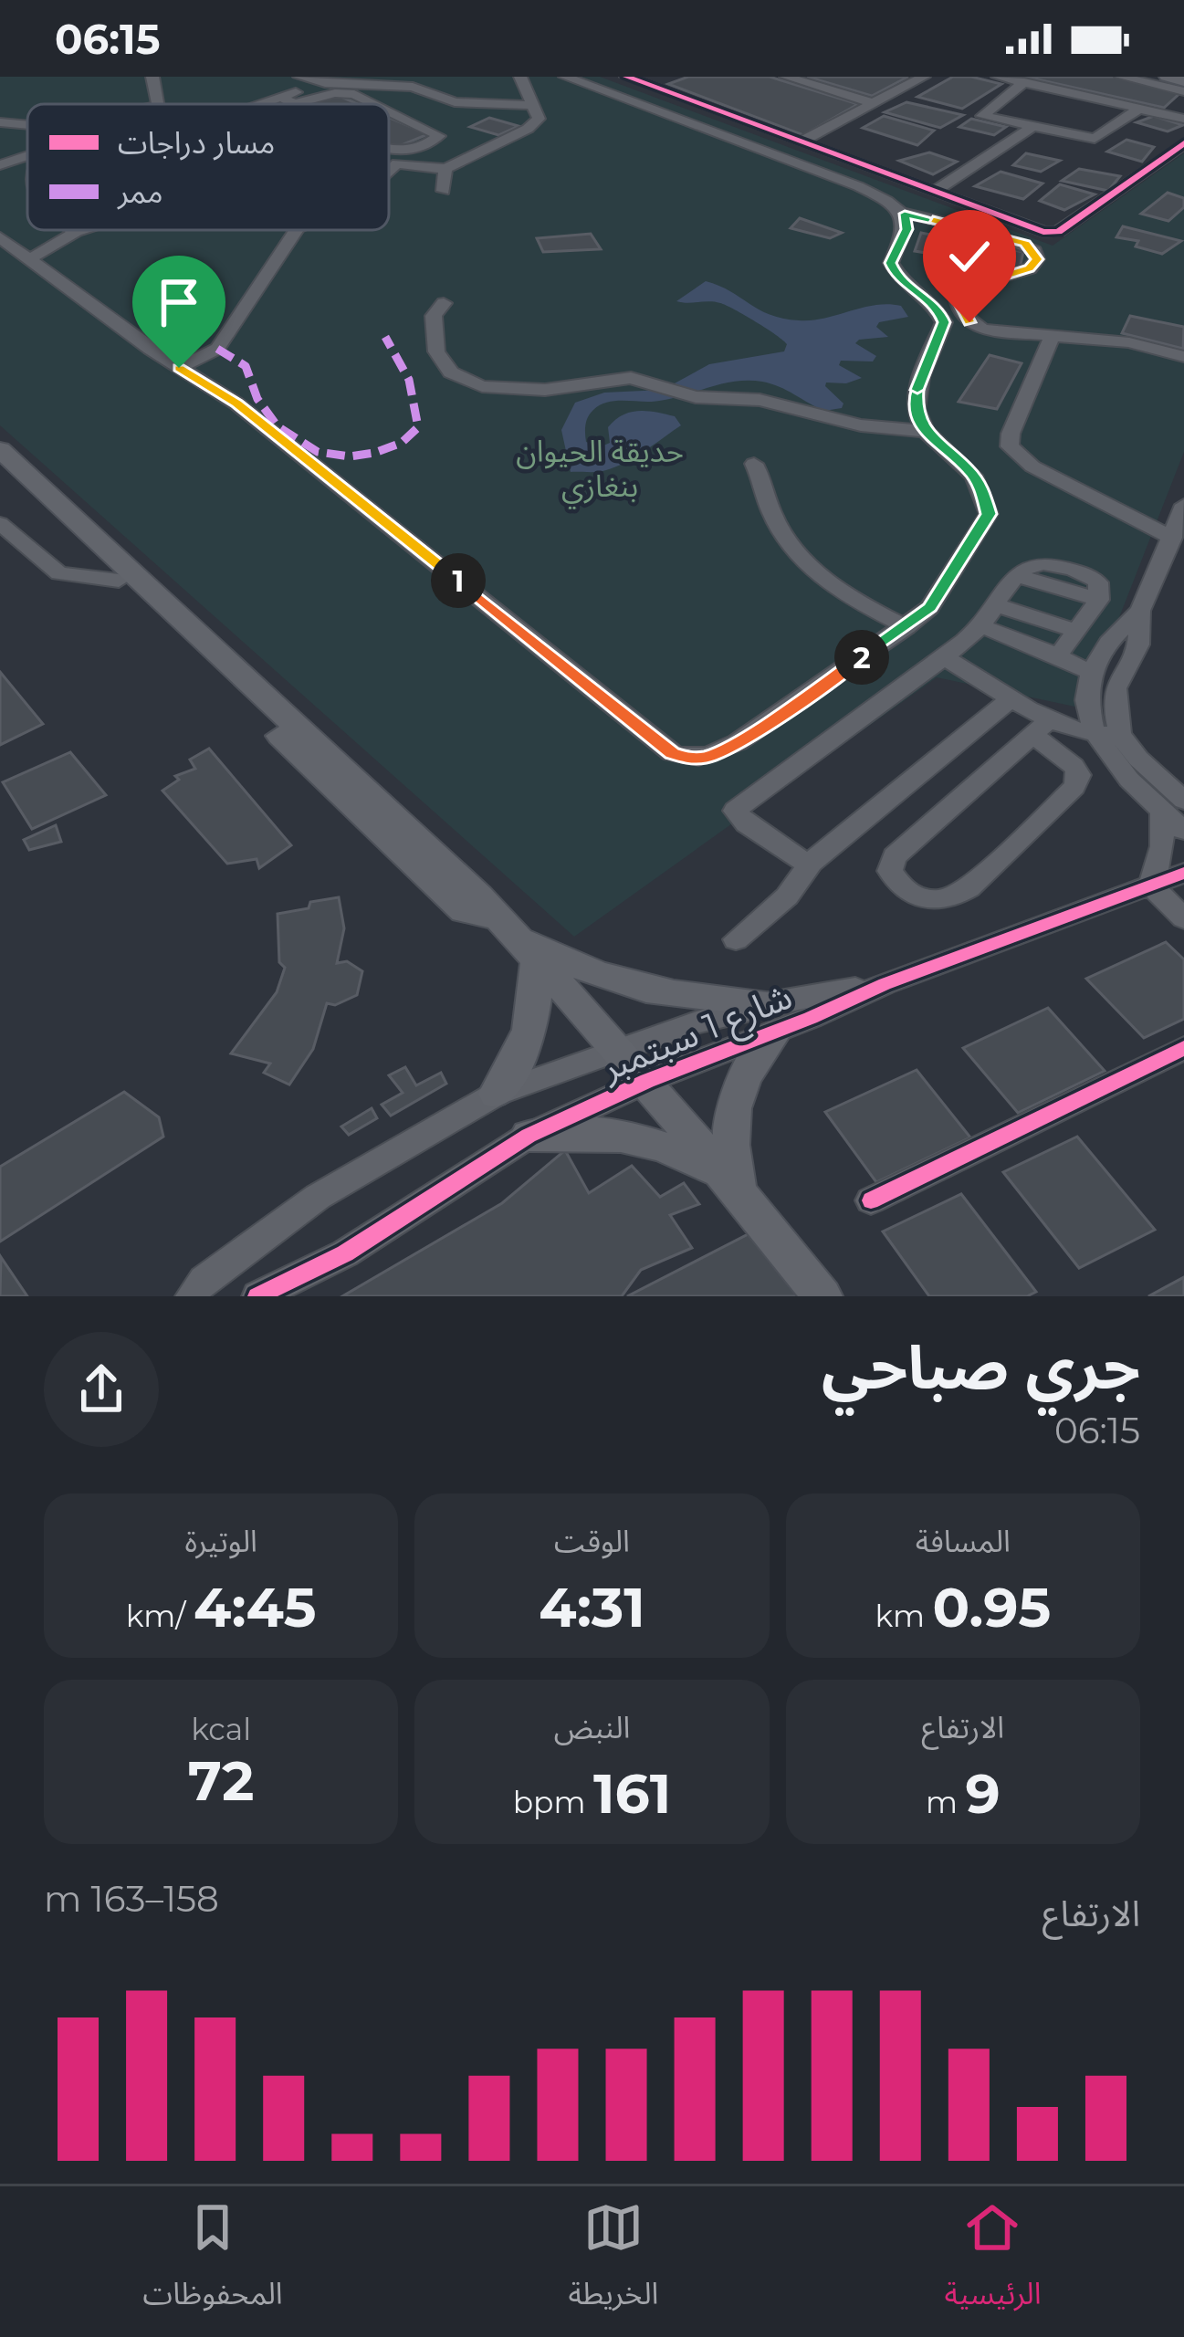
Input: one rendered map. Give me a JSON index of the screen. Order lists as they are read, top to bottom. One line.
{"streets":{"street":["شارع 1 سبتمبر"]},"parks":["حديقة الحيوان بنغازي"],"legend":["مسار دراجات","ممر"],"page":{"status":"06:15","pins":["1","2"],"heading":["جري صباحي","06:15"],"stats":[["المسافة","0.95 km"],["الوقت","4:31"],["الوتيرة","4:45 /km"],["الارتفاع","9 m"],["النبض","161 bpm"],["kcal","72"]],"chart":["الارتفاع","158–163 m"],"tabs":["الرئيسية","الخريطة","المحفوظات"]}}
